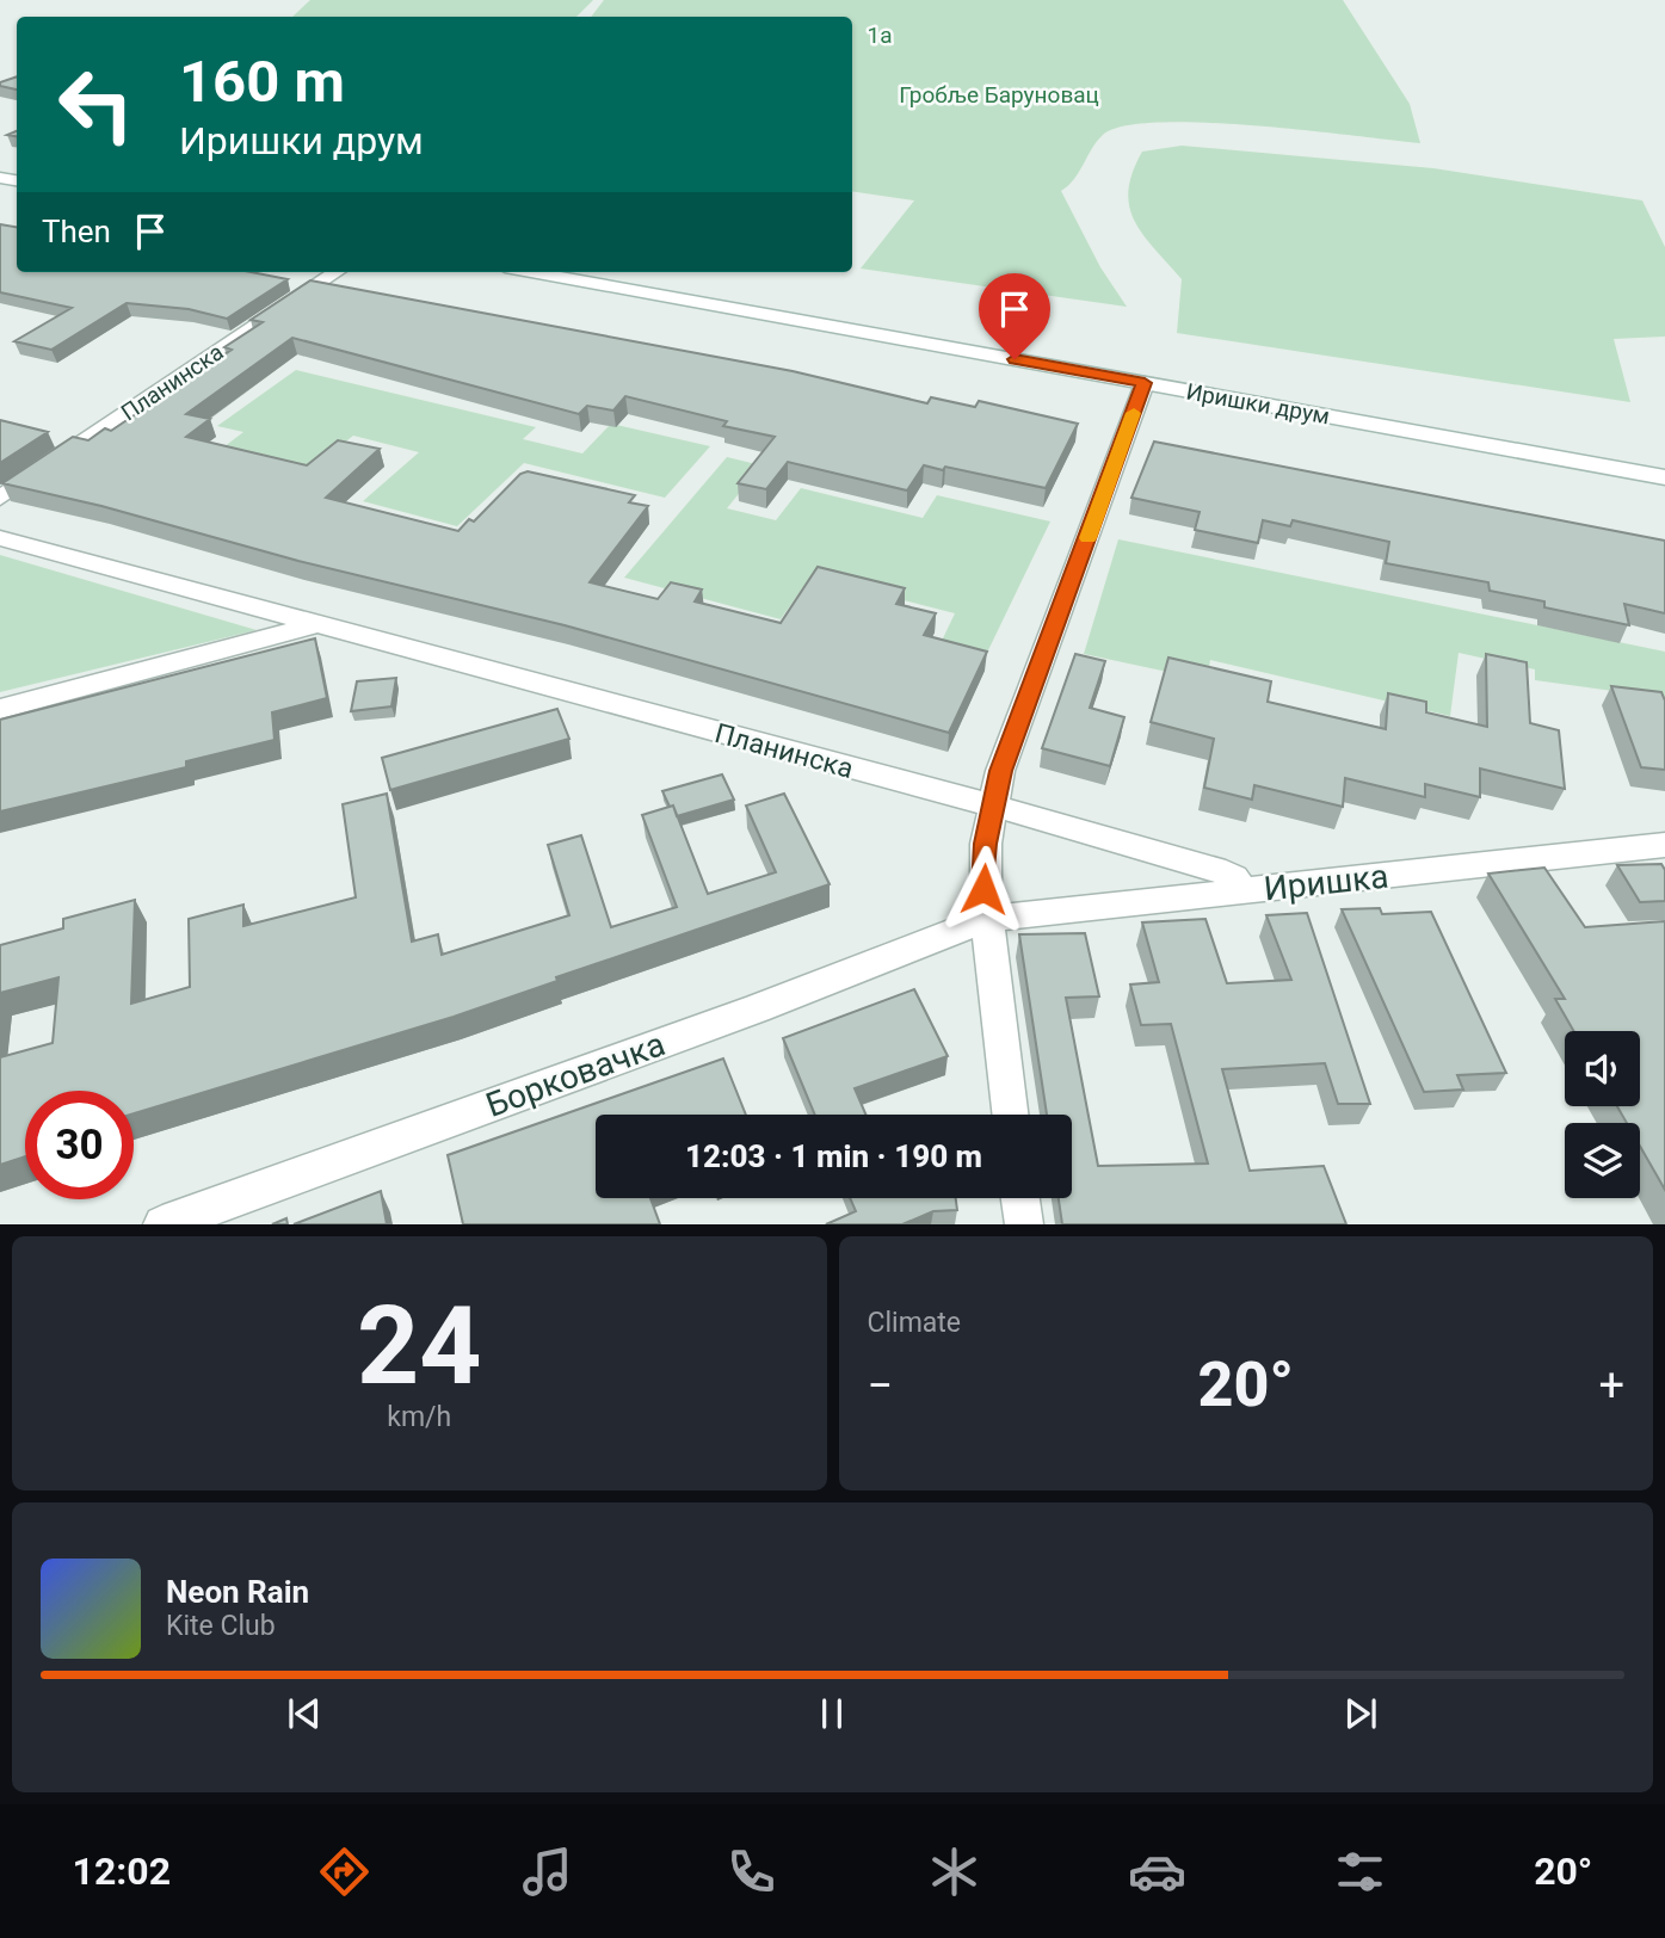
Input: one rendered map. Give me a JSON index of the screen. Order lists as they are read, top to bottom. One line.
{"streets":{"street":["Планинска","Иришки друм","Иришка","Борковачка"]},"crossings":[["Планинска","Иришка"],["Иришка","Борковачка"]],"parks":["1a","Гробље Баруновац"],"page":{"turn":["160 m","Иришки друм"],"then":"Then","limit":"30","trip":"12:03 · 1 min · 190 m","tile":[["24","km/h"],"Climate"],"heat":["−","20°","+"],"song":["Neon Rain","Kite Club"],"tabs":["12:02","20°"]}}
